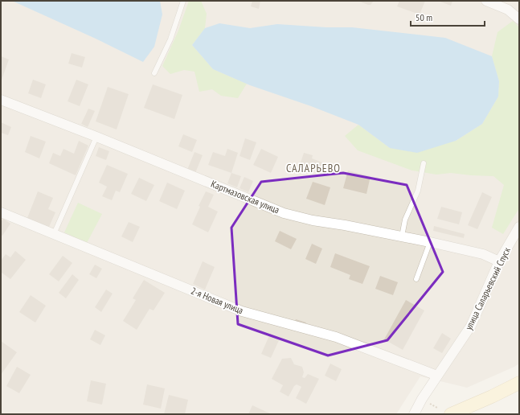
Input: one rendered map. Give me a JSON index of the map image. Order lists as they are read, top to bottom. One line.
{"streets":{"street":["Картмазовская улица","улица Саларьевский Спуск","2-я Новая улица"]},"crossings":[["Картмазовская улица","улица Саларьевский Спуск"],["улица Саларьевский Спуск","2-я Новая улица"]],"districts":["САЛАРЬЕВО"],"scale_bar":"50 m"}
